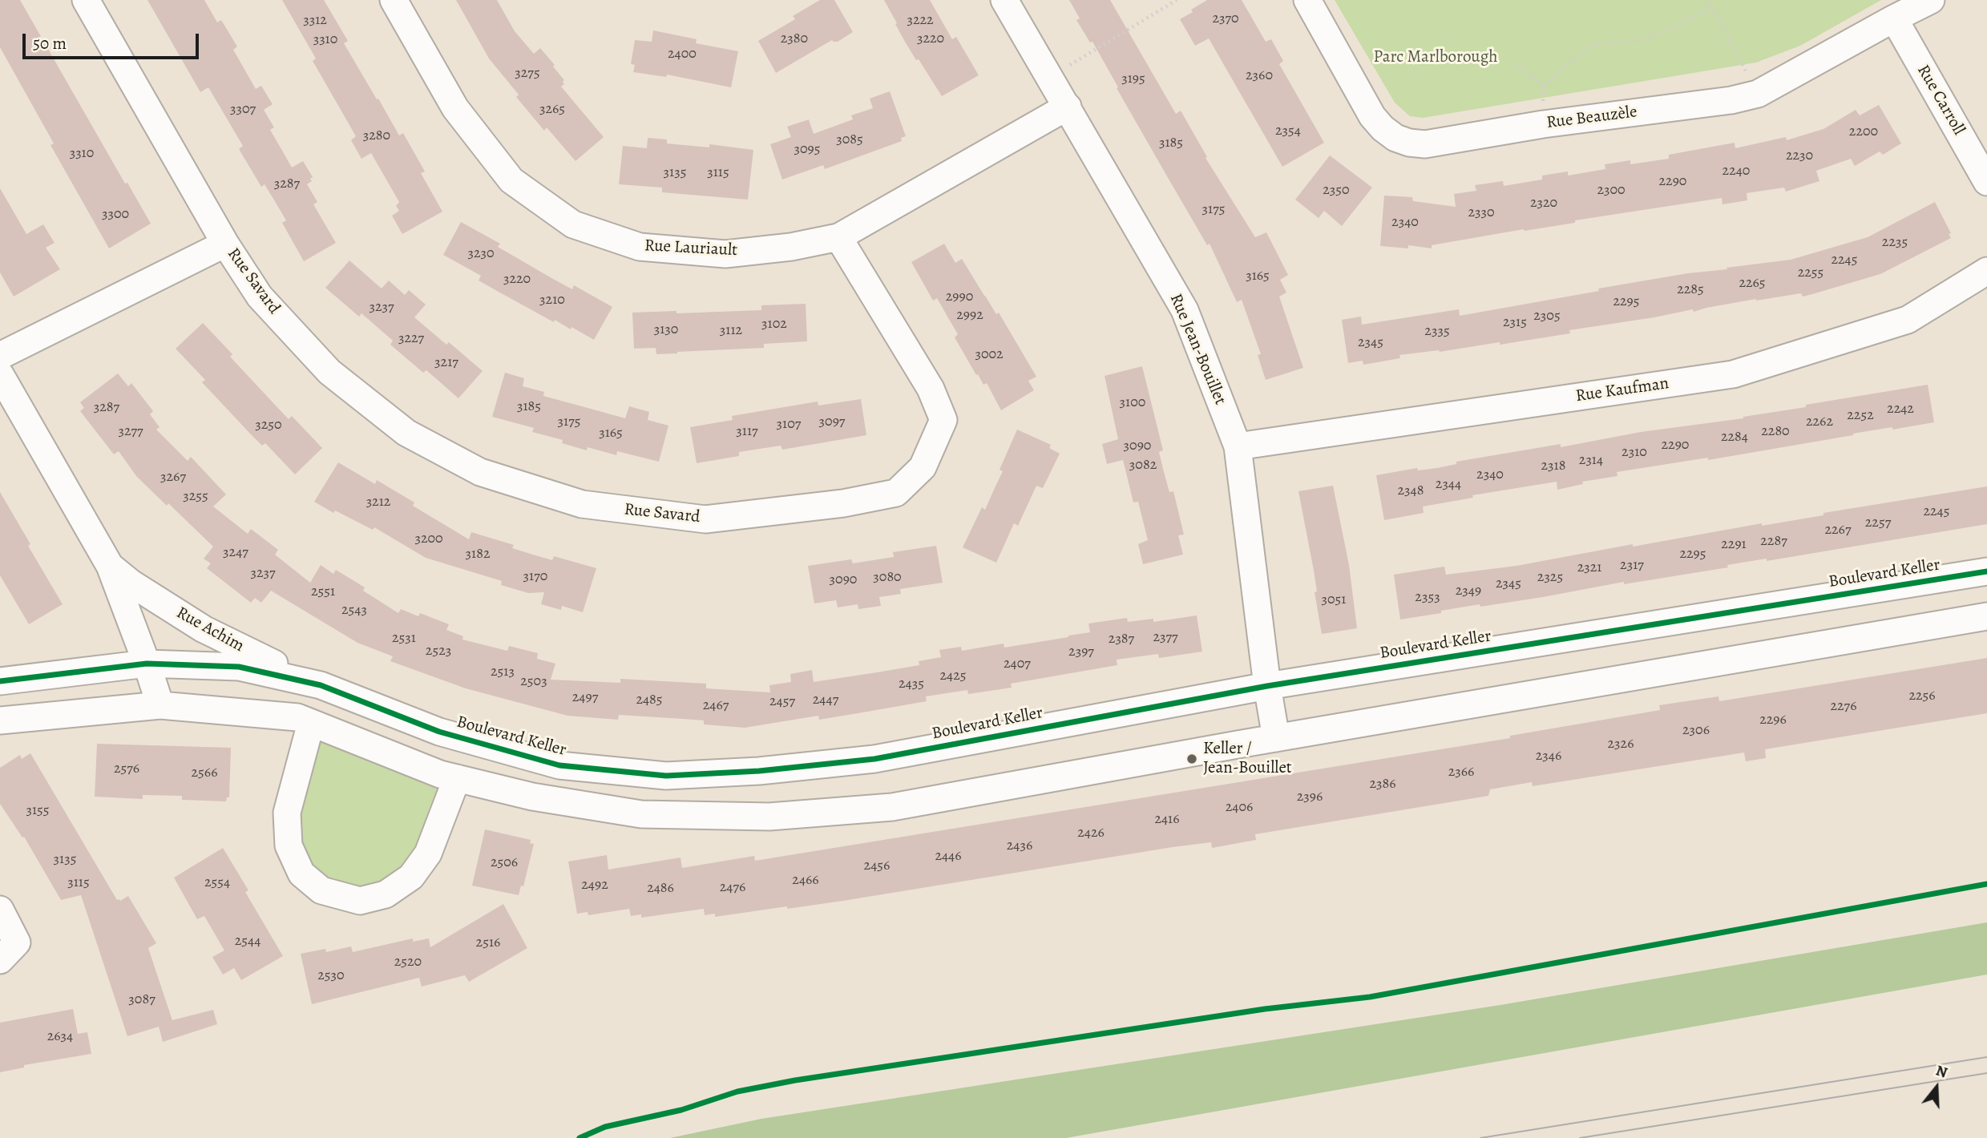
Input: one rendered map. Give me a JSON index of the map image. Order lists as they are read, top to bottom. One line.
{"streets":{"street":["Rue Carroll","Rue Beauzèle","Rue Lauriault","Rue Savard","Rue Jean-Bouillet","Rue Kaufman","Boulevard Keller","Rue Achim"]},"crossings":[["Rue Carroll","Rue Beauzèle"],["Rue Lauriault","Rue Savard"],["Rue Lauriault","Rue Jean-Bouillet"],["Rue Jean-Bouillet","Rue Kaufman"],["Rue Jean-Bouillet","Boulevard Keller"],["Boulevard Keller","Rue Achim"]],"parks":["Parc Marlborough"],"places":["Keller / Jean-Bouillet"],"house_numbers":["2370","3312","3222","2380","3220","3310","2400","3275","2360","3195","3307","3265","2354","2200","3280","3085","3185","3095","3310","2230","2240","3135","3115","2290","3287","2350","2300","2320","3175","2330","3300","2340","2235","3230","2245","2255","3165","3220","2265","2285","2990","3210","2295","3237","2992","2305","2315","3102","3130","3112","2335","3227","2345","3002","3217","3100","3185","3287","2242","2252","3175","3097","2262","3107","3250","3277","3117","2280","3165","2284","2290","3090","2310","2314","3082","2318","2340","3267","2344","2348","3255","3212","2245","2257","2267","3200","2287","2291","3247","3182","2295","2317","2321","3237","3170","3080","2325","3090","2345","2349","2551","2353","3051","2543","2377","2531","2387","2523","2397","2407","2513","2425","2503","2435","2256","2497","2485","2447","2457","2467","2276","2296","2306","2326","2346","2576","2366","2566","2386","2396","2406","3155","2416","2426","2436","2446","3135","2506","2456","2466","3115","2554","2492","2476","2486","2544","2516","2520","2530","3087","2634"],"scale_bar":"50 m","north":"top"}
